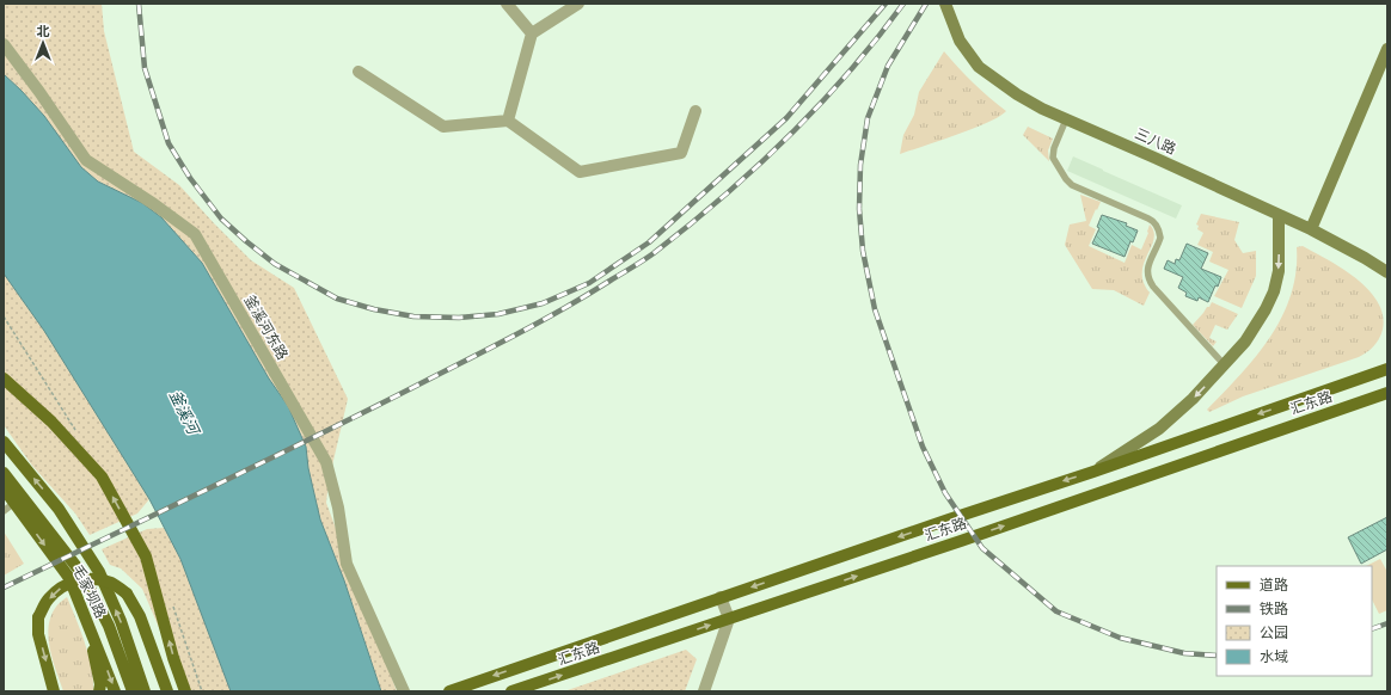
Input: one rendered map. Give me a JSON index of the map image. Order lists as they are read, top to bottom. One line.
{"streets":{"main road":["三八路","汇东路","毛家坝路"],"street":["釜溪河东路"]},"water":["釜溪河"],"legend":["道路","铁路","公园","水域"],"north":"top"}
